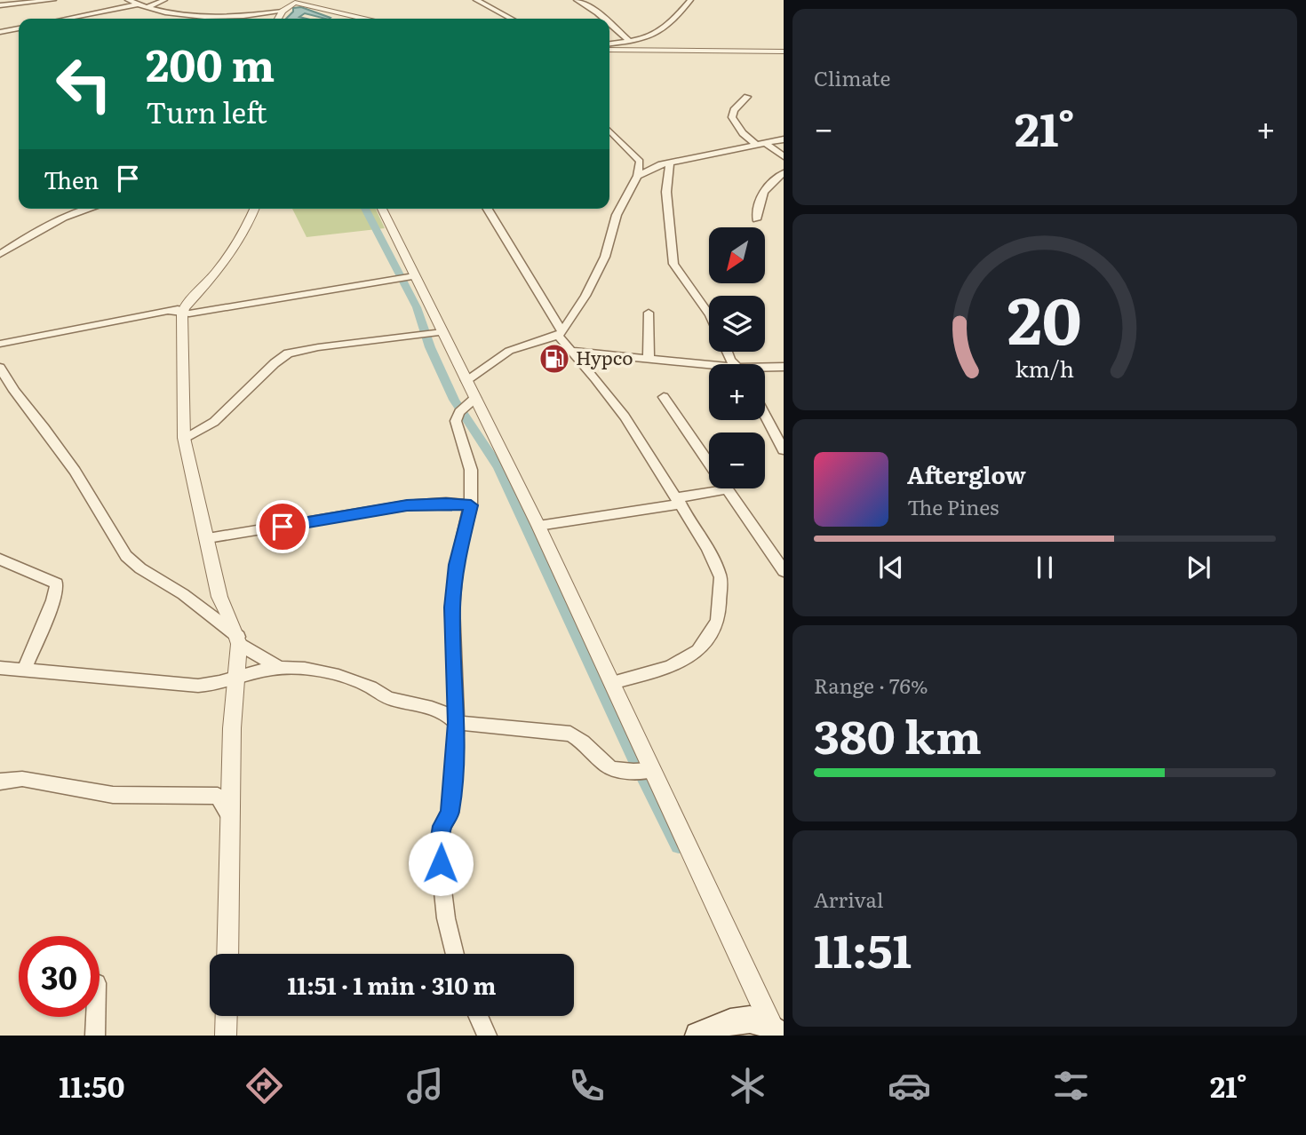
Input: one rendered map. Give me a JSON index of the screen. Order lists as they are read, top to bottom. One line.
{"places":{"fuel station":["Hypco"]},"north":"bottom left","page":{"tile":["Climate",["Range · 76%","380 km"],["Arrival","11:51"]],"turn":["200 m","Turn left"],"heat":["−","21°","+"],"then":"Then","map_buttons":["+","−"],"song":["Afterglow","The Pines"],"limit":"30","trip":"11:51 · 1 min · 310 m","tabs":["11:50","21°"],"gauge":["20","km/h"]}}
